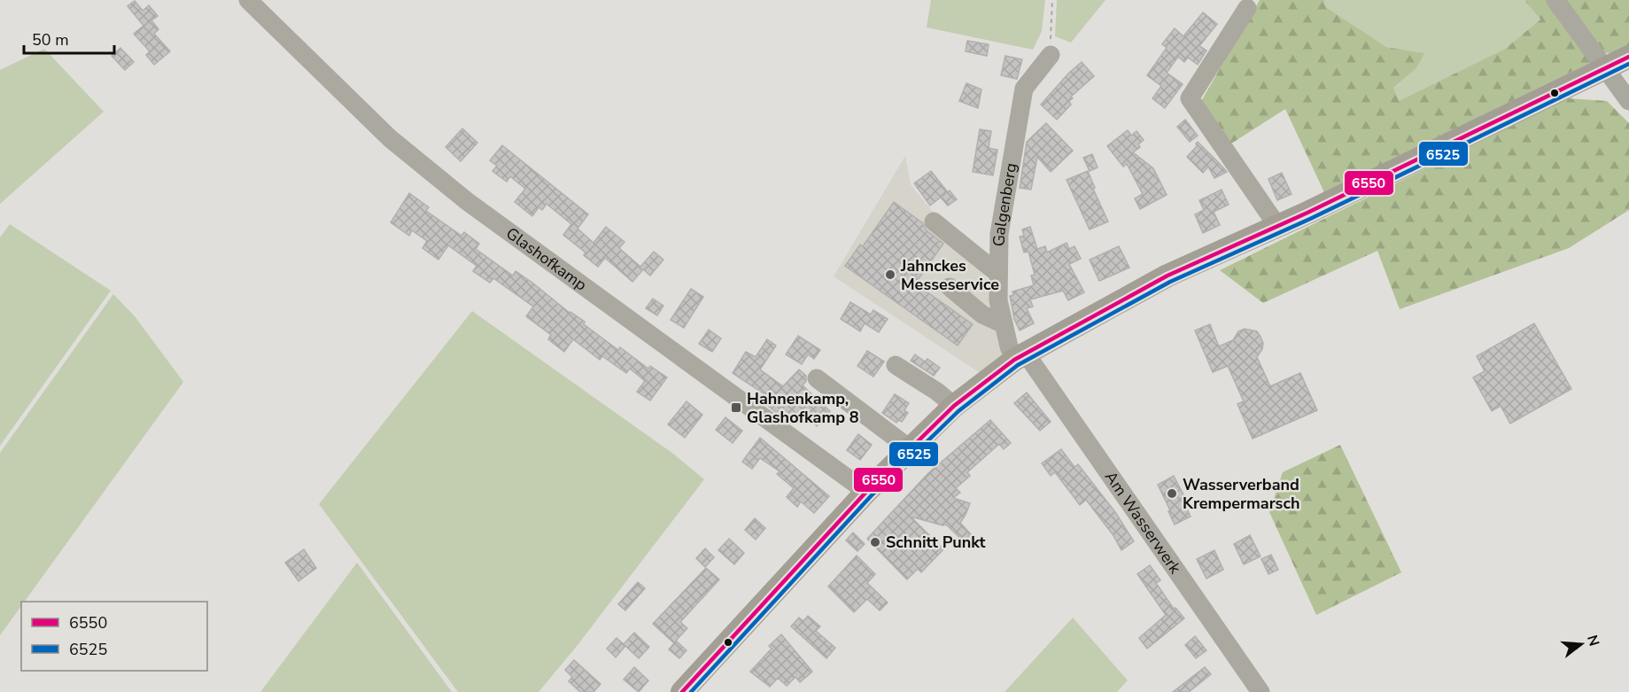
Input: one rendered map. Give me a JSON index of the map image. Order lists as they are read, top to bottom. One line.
{"streets":{"street":["Galgenberg","Glashofkamp","Am Wasserwerk"]},"crossings":[["Galgenberg","Am Wasserwerk"]],"places":{"other":["Jahnckes Messeservice","Wasserverband Krempermarsch","Schnitt Punkt"],"transit":["Hahnenkamp, Glashofkamp 8"]},"lines":["transit line 6550","transit line 6525"],"legend":["6550","6525"],"scale_bar":"50 m","north":"right"}
